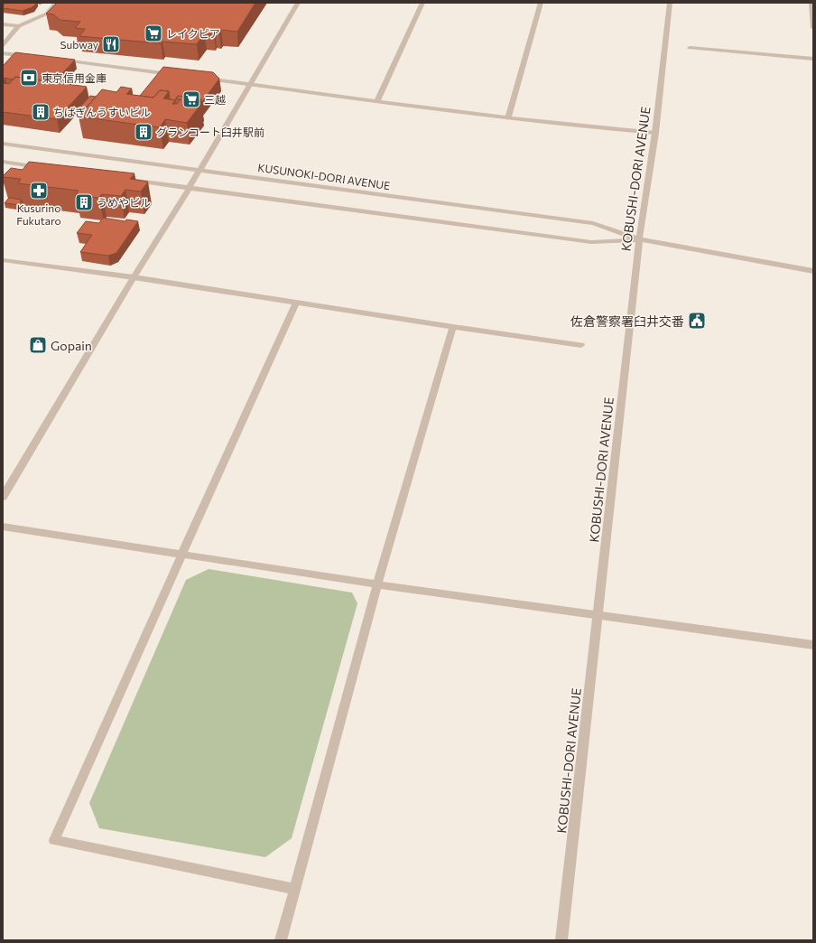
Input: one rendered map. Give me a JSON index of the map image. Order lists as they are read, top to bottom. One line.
{"streets":{"street":["KUSUNOKI-DORI AVENUE","KOBUSHI-DORI AVENUE"]},"crossings":[["KUSUNOKI-DORI AVENUE","KOBUSHI-DORI AVENUE"]],"places":{"supermarket":["レイクピア","三越"],"restaurant":["Subway"],"bank":["東京信用金庫"],"building":["ちばぎんうすいビル","グランコート臼井駅前","うめやビル"],"pharmacy":["Kusurino Fukutaro"],"public building":["佐倉警察署臼井交番"],"shop":["Gopain"]}}
